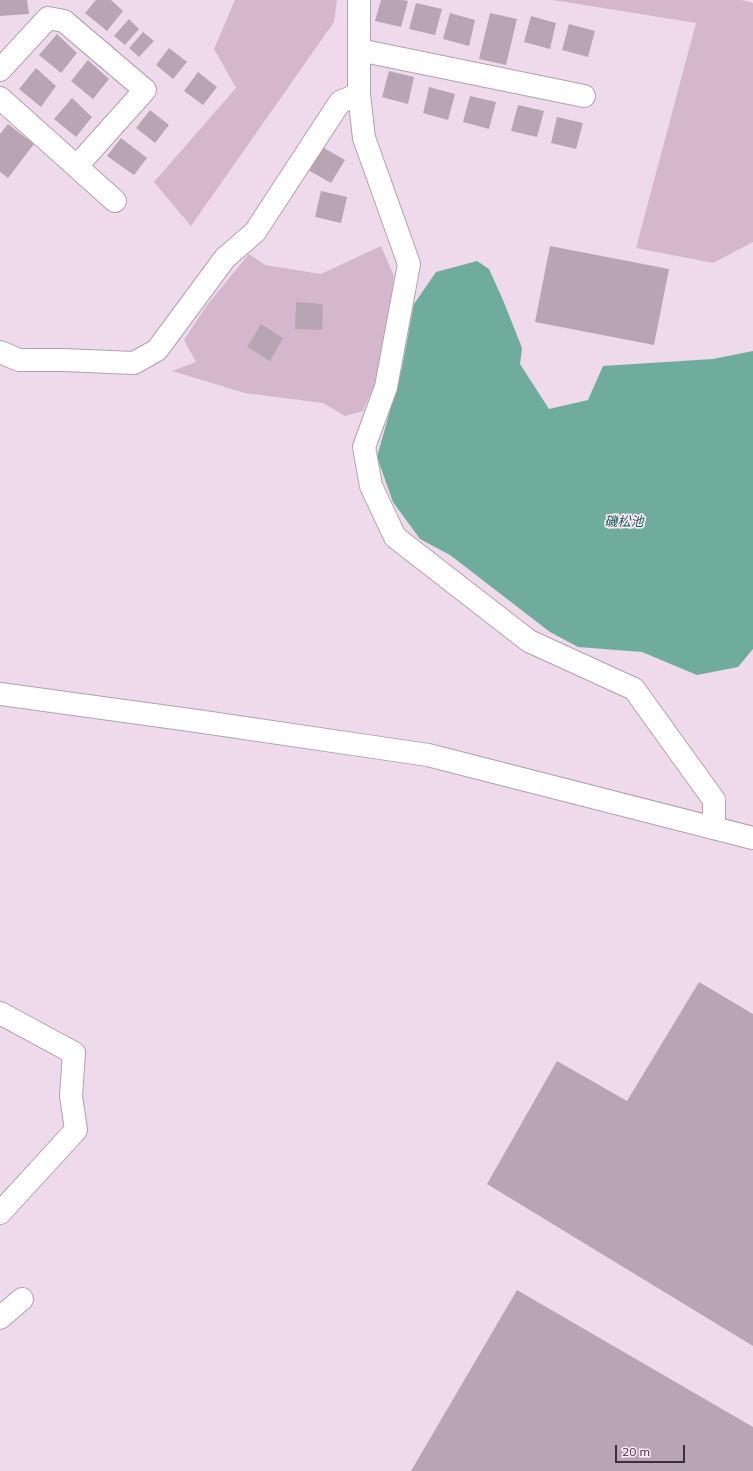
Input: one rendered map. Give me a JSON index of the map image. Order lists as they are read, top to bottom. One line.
{"water":["磯松池"],"scale_bar":"20 m"}
